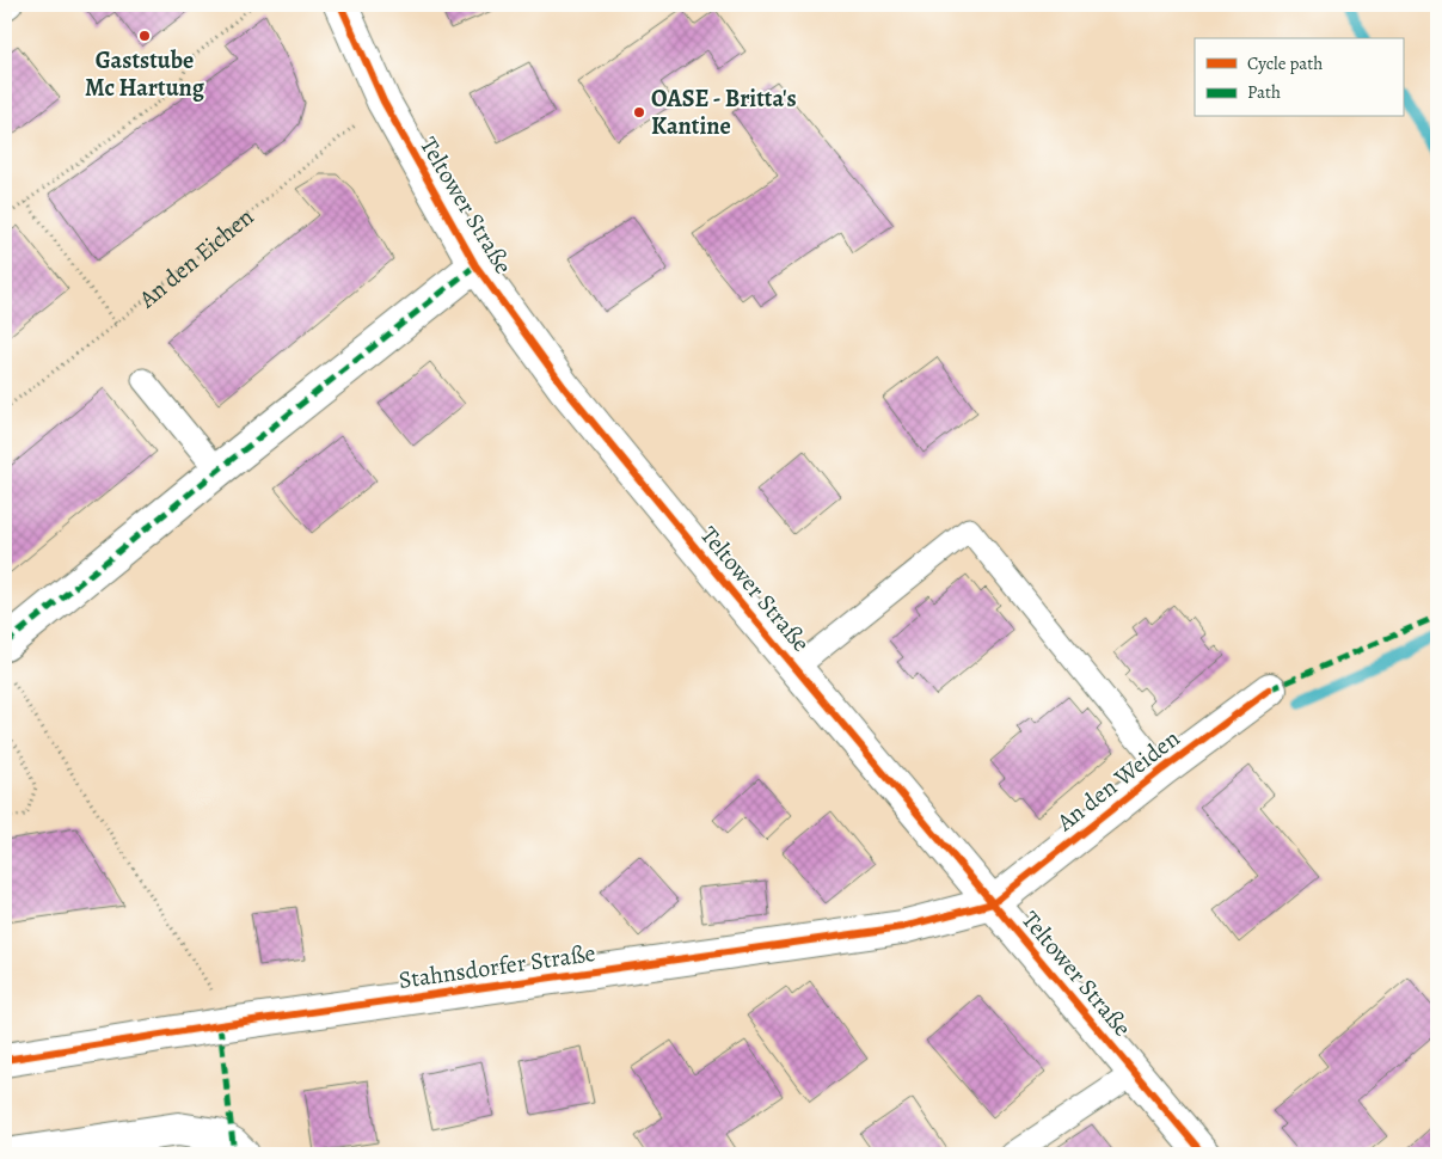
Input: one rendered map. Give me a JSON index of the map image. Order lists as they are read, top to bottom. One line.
{"streets":{"street":["Teltower Straße","An den Weiden","Stahnsdorfer Straße"],"path":["An den Eichen"]},"crossings":[["Teltower Straße","An den Eichen"],["Teltower Straße","An den Weiden"],["Teltower Straße","Stahnsdorfer Straße"],["An den Weiden","Stahnsdorfer Straße"]],"places":["Gaststube Mc Hartung","OASE - Britta's Kantine"],"legend":["Cycle path","Path"]}
